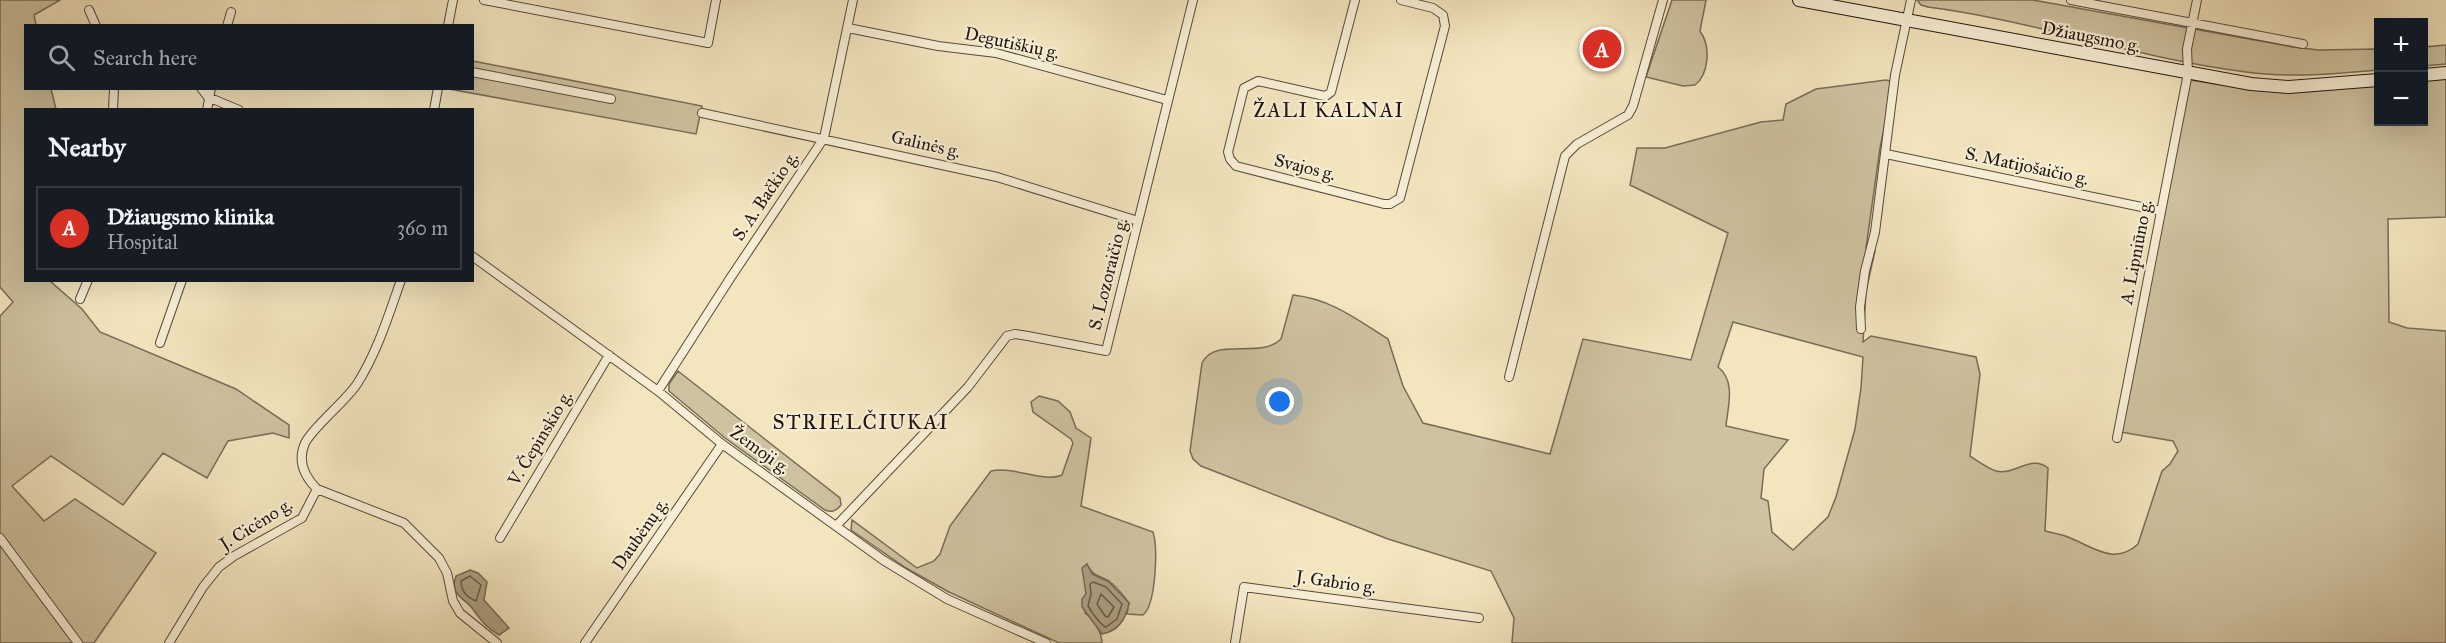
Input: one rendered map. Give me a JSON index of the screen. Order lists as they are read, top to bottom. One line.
{"streets":{"street":["Džiaugsmo g.","Degutiškių g.","Galinės g.","S. Matijošaičio g.","Svajos g.","S. A. Bačkio g.","A. Lipniūno g.","S. Lozoraičio g.","V. Čepinskio g.","Žemoji g.","J. Cicėno g.","Daubėnų g.","J. Gabrio g."]},"crossings":[["Džiaugsmo g.","A. Lipniūno g."],["Degutiškių g.","S. A. Bačkio g."],["Degutiškių g.","S. Lozoraičio g."],["Galinės g.","S. A. Bačkio g."],["Galinės g.","S. Lozoraičio g."],["S. Matijošaičio g.","A. Lipniūno g."],["S. A. Bačkio g.","Žemoji g."],["S. Lozoraičio g.","Žemoji g."],["V. Čepinskio g.","Žemoji g."],["Žemoji g.","Daubėnų g."]],"districts":["ŽALI KALNAI","STRIELČIUKAI"],"page":{"map_buttons":["+","−"],"search":"Search here","pins":"A","heading":"Nearby","list":[{"mark":"A","name":"Džiaugsmo klinika","note":"Hospital","value":"360 m"}]}}
